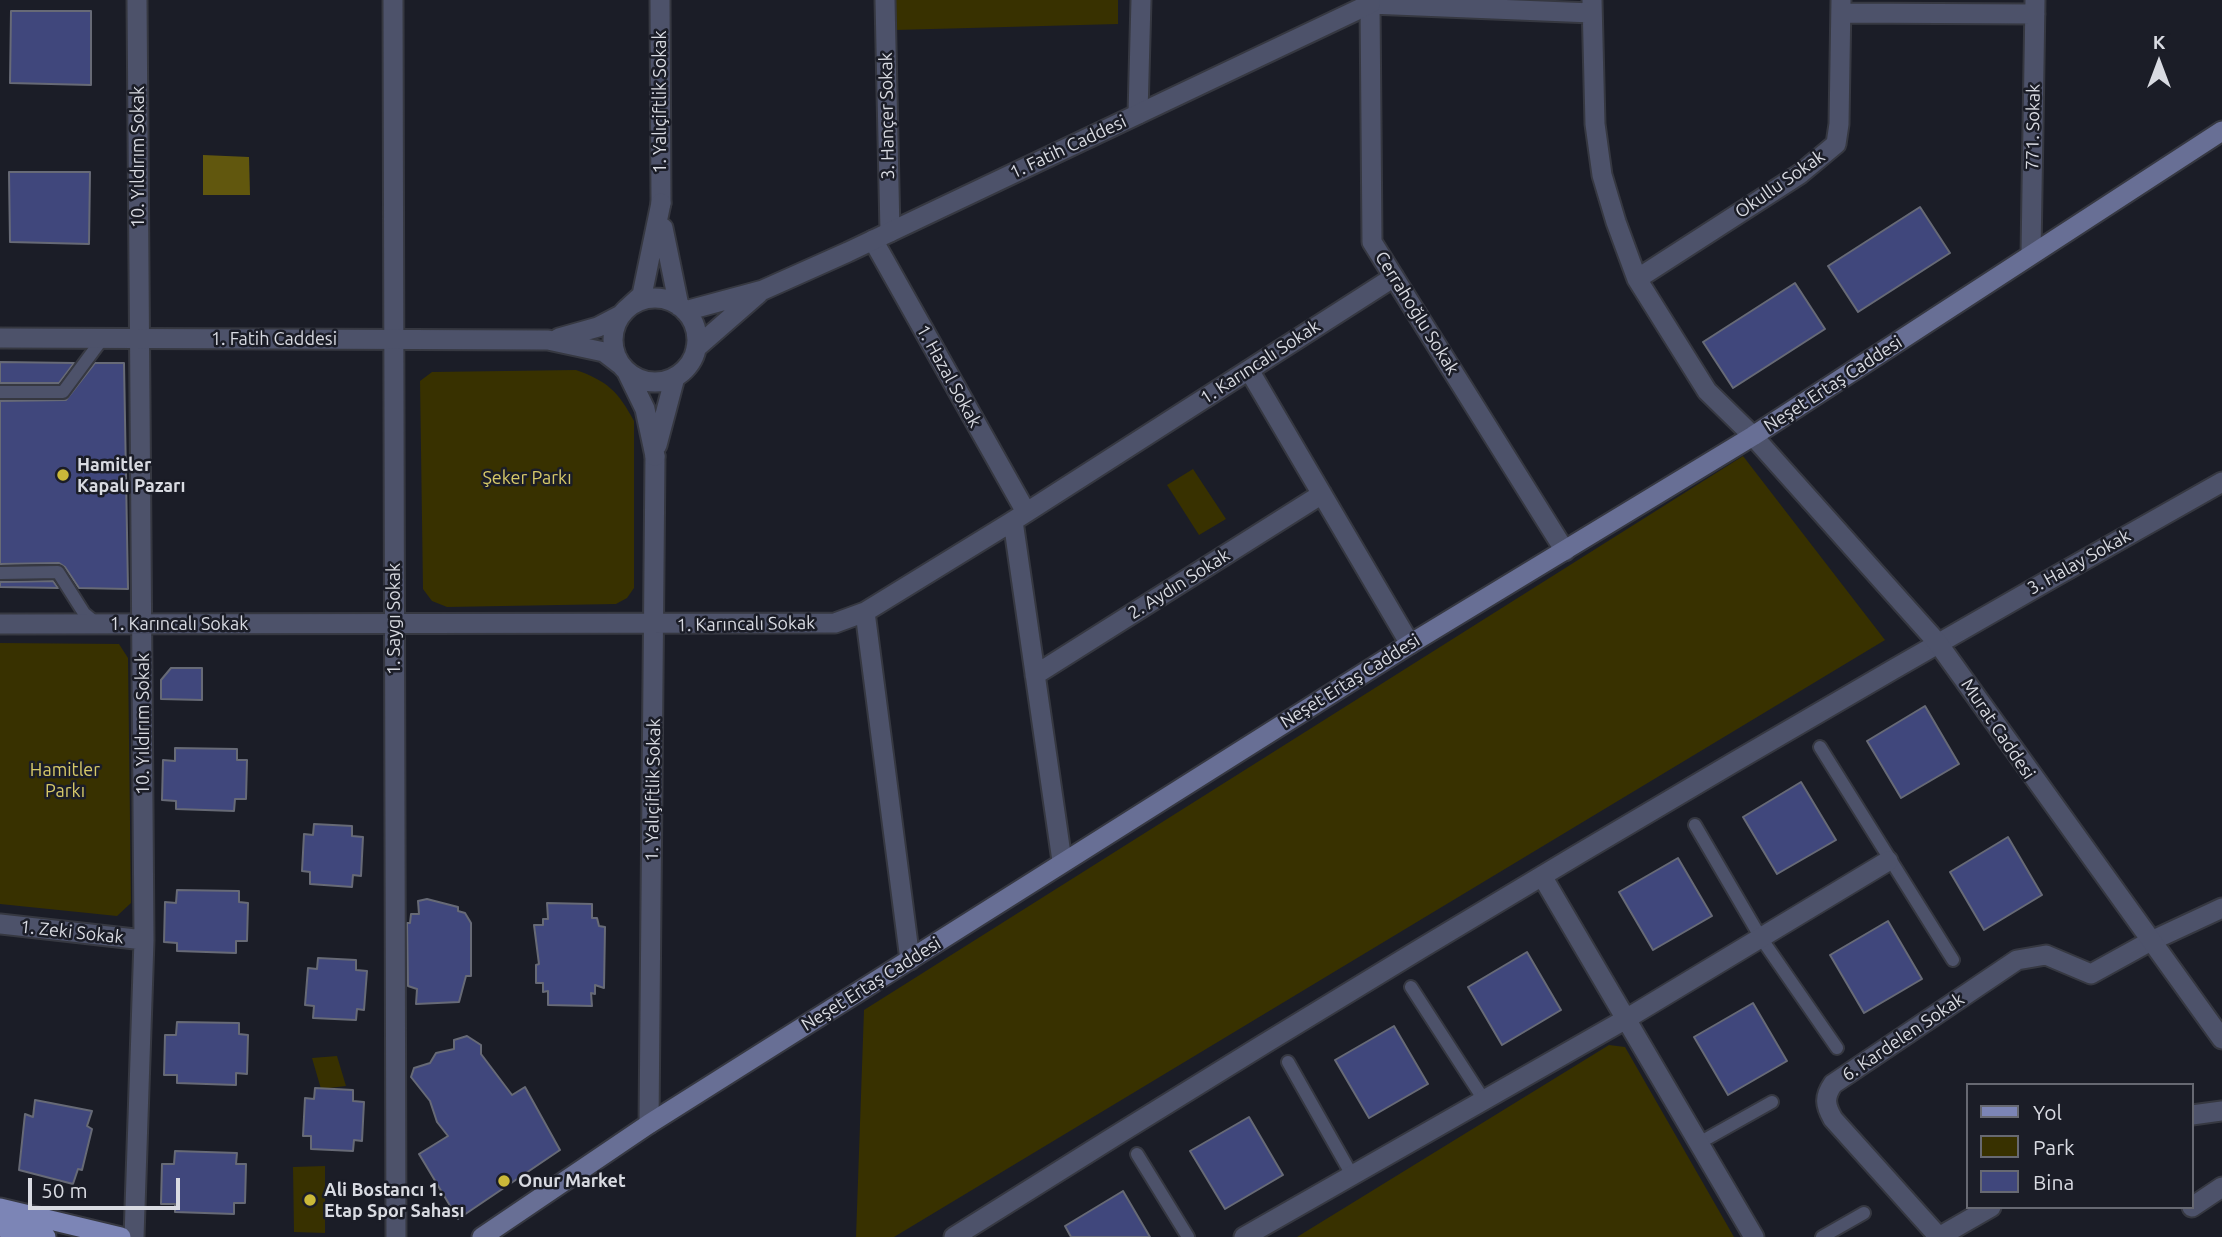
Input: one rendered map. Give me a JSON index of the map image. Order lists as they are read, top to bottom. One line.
{"streets":{"main road":["Neşet Ertaş Caddesi"],"street":["1. Yalıçiftlik Sokak","3. Hançer Sokak","771. Sokak","1. Fatih Caddesi","10. Yıldırım Sokak","Okullu Sokak","Cerrahoğlu Sokak","1. Karıncalı Sokak","1. Hazal Sokak","3. Halay Sokak","2. Aydın Sokak","1. Saygı Sokak","Murat Caddesi","1. Zeki Sokak","6. Kardelen Sokak"]},"crossings":[["1. Yalıçiftlik Sokak","1. Karıncalı Sokak"],["1. Yalıçiftlik Sokak","Neşet Ertaş Caddesi"],["3. Hançer Sokak","1. Fatih Caddesi"],["3. Hançer Sokak","1. Hazal Sokak"],["771. Sokak","Neşet Ertaş Caddesi"],["1. Fatih Caddesi","10. Yıldırım Sokak"],["1. Fatih Caddesi","Cerrahoğlu Sokak"],["1. Fatih Caddesi","1. Hazal Sokak"],["1. Fatih Caddesi","1. Saygı Sokak"],["10. Yıldırım Sokak","1. Karıncalı Sokak"],["10. Yıldırım Sokak","1. Zeki Sokak"],["Okullu Sokak","Murat Caddesi"],["Cerrahoğlu Sokak","1. Karıncalı Sokak"],["Cerrahoğlu Sokak","Neşet Ertaş Caddesi"],["1. Karıncalı Sokak","1. Hazal Sokak"],["1. Karıncalı Sokak","1. Saygı Sokak"],["Neşet Ertaş Caddesi","Murat Caddesi"],["3. Halay Sokak","Murat Caddesi"],["Murat Caddesi","6. Kardelen Sokak"]],"parks":["Şeker Parkı","Hamitler Parkı"],"places":["Hamitler Kapalı Pazarı","Onur Market","Ali Bostancı 1. Etap Spor Sahası"],"legend":["Yol","Park","Bina"],"scale_bar":"50 m","north":"top"}
